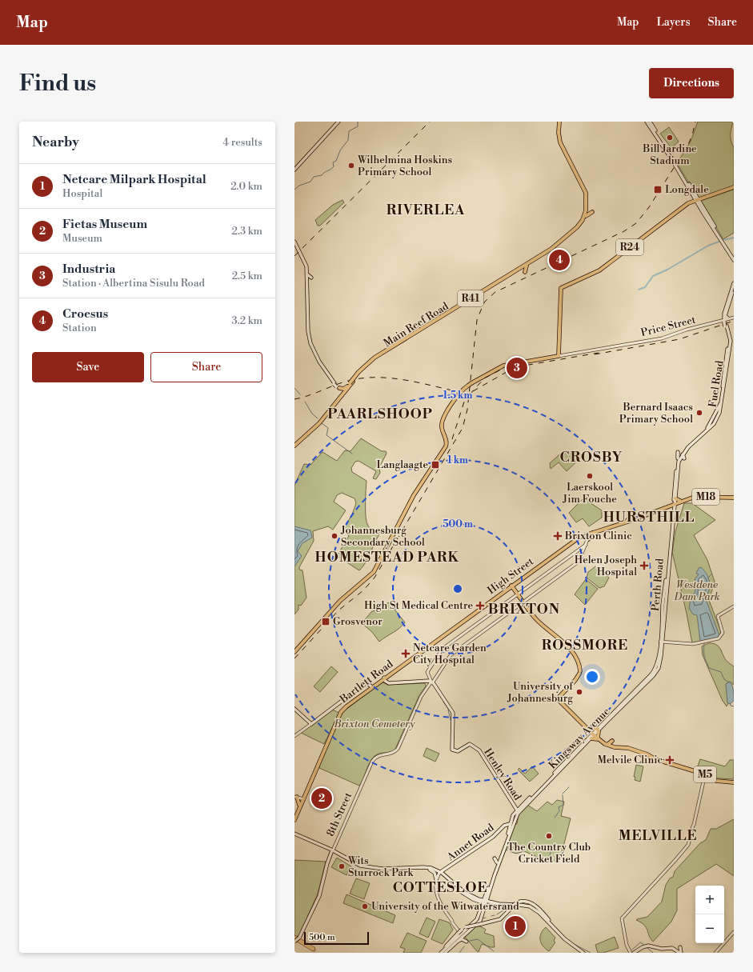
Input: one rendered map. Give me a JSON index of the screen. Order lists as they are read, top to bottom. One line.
{"streets":{"main road":["R24","R41","Main Reef Road","Fuel Road","M18","High Street","Perth Road","Bartlett Road","Kingsway Avenue","Henley Road","M5","Annet Road"],"street":["Price Street","8th Street"]},"crossings":[["R24","Price Street"],["Price Street","Fuel Road"],["Fuel Road","Perth Road"],["M18","Perth Road"],["High Street","Bartlett Road"],["High Street","M5"],["Perth Road","Kingsway Avenue"],["Kingsway Avenue","Henley Road"],["Kingsway Avenue","Annet Road"],["Henley Road","8th Street"],["M5","8th Street"]],"districts":["RIVERLEA","PAARLSHOOP","CROSBY","HURSTHILL","HOMESTEAD PARK","BRIXTON","ROSSMORE","MELVILLE","COTTESLOE"],"parks":["Westdene Dam Park","Brixton Cemetery"],"places":{"other":["Bill Jardine Stadium","Wilhelmina Hoskins Primary School","Bernard Isaacs Primary School","Laerskool Jim Fouche","Johannesburg Secondary School","University of Johannesburg","The Country Club Cricket Field","Wits Sturrock Park","University of the Witwatersrand"],"transit":["Longdale","Langlaagte","Grosvenor"],"health":["Brixton Clinic","Helen Joseph Hospital","High St Medical Centre","Netcare Garden City Hospital","Melvile Clinic"]},"scale_bar":"500 m","page":{"header":"Map","nav":["Map","Layers","Share"],"buttons":["Directions",["Save","Share"]],"title":"Find us","heading":["Nearby","4 results"],"list":[{"mark":"1","name":"Netcare Milpark Hospital","note":"Hospital","value":"2.0 km"},{"mark":"2","name":"Fietas Museum","note":"Museum","value":"2.3 km"},{"mark":"3","name":"Industria","note":"Station · Albertina Sisulu Road","value":"2.5 km"},{"mark":"4","name":"Croesus","note":"Station","value":"3.2 km"}],"pins":["4","3","2","1"],"map_buttons":["+","−"],"scale":"500 m"},"rings":["1.5 km","1 km","500 m"]}
